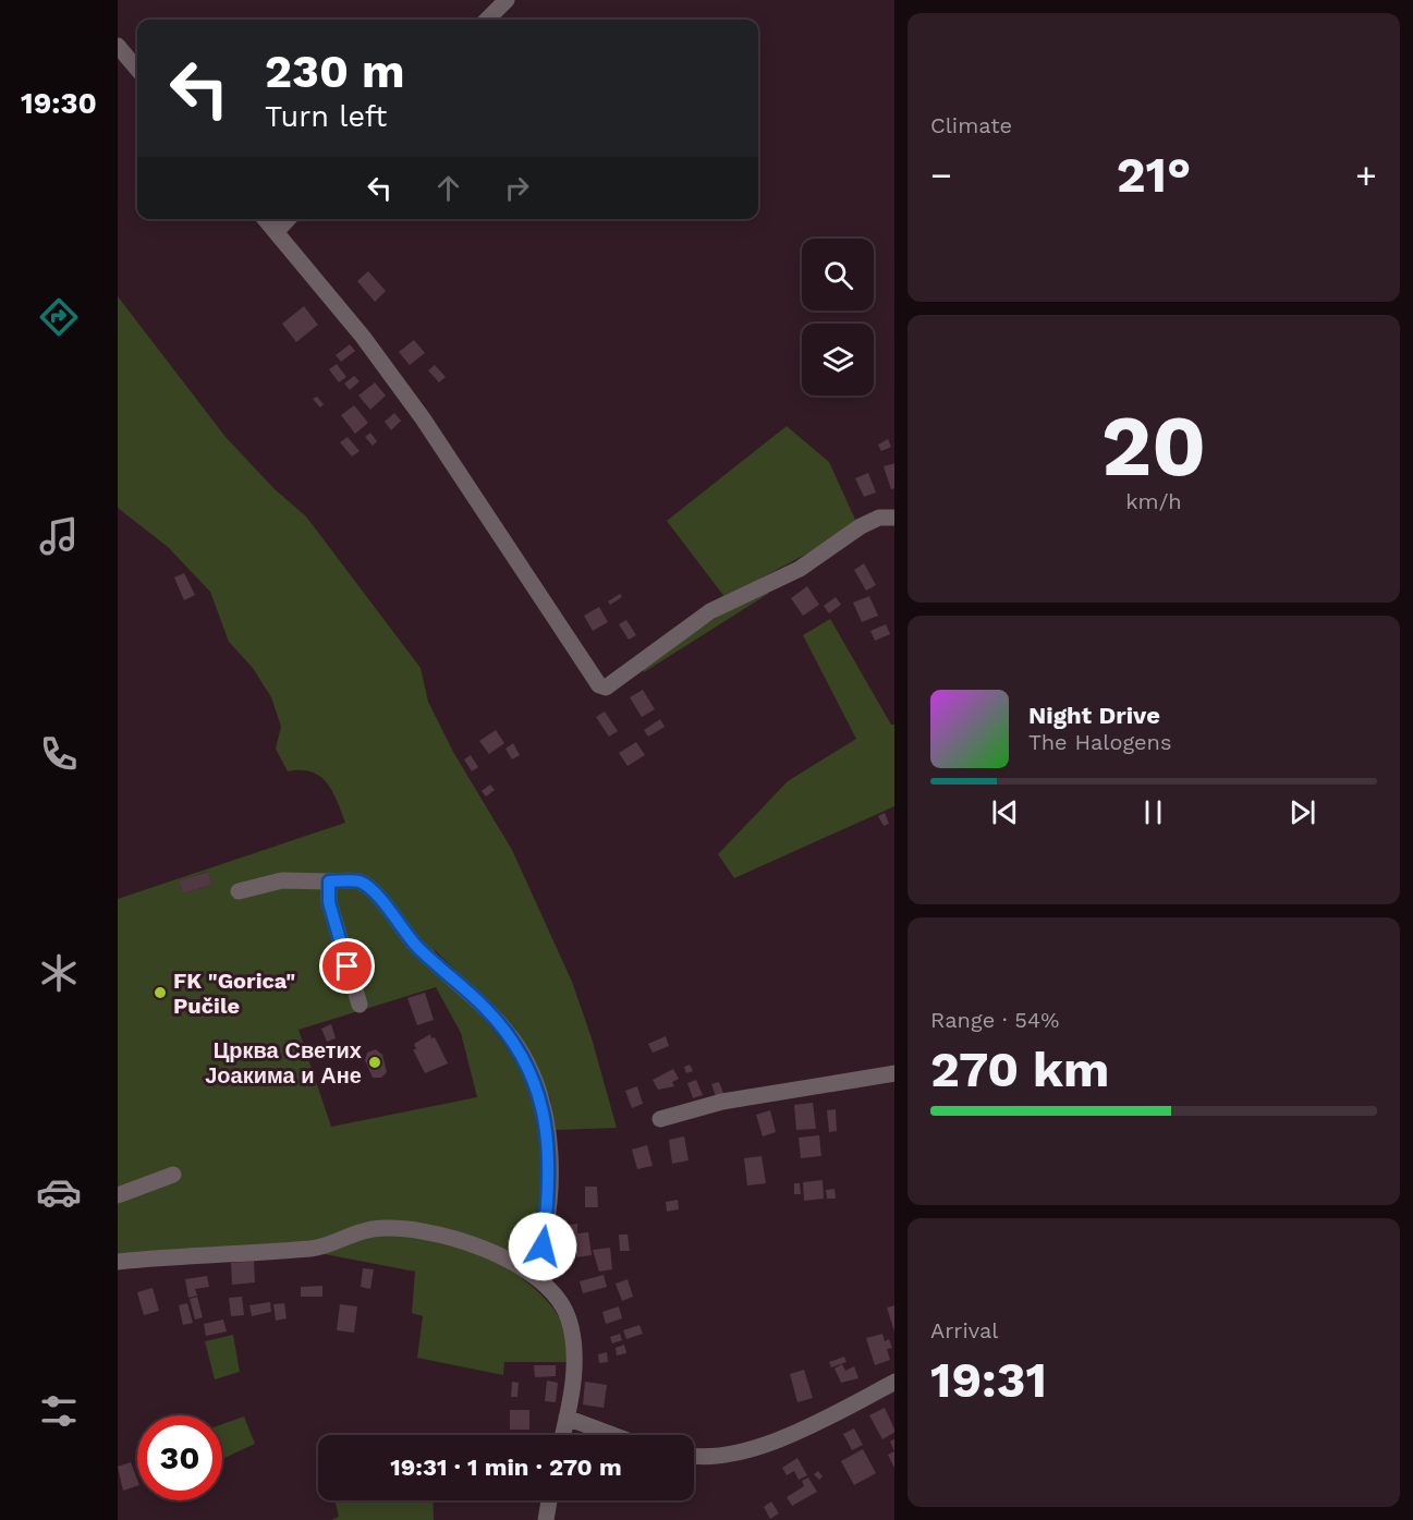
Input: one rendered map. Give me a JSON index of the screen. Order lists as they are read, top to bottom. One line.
{"places":["FK \"Gorica\" Pučile","Црква Светих Јоакима и Ане"],"page":{"tabs":"19:30","tile":["Climate",["20","km/h"],["Range · 54%","270 km"],["Arrival","19:31"]],"turn":["230 m","Turn left"],"heat":["−","21°","+"],"song":["Night Drive","The Halogens"],"limit":"30","trip":"19:31 · 1 min · 270 m"}}
